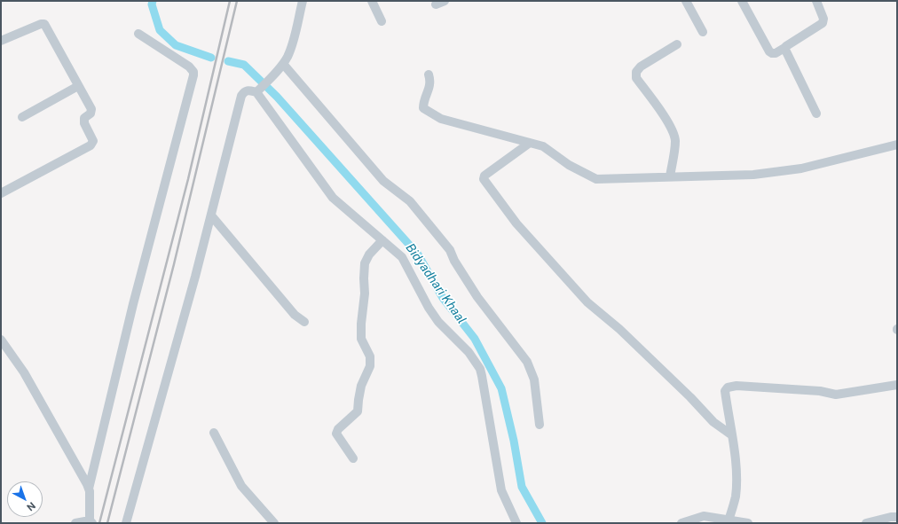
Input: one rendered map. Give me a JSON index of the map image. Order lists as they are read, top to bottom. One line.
{"water":["Bidyadhari Khaal"],"north":"bottom right"}
